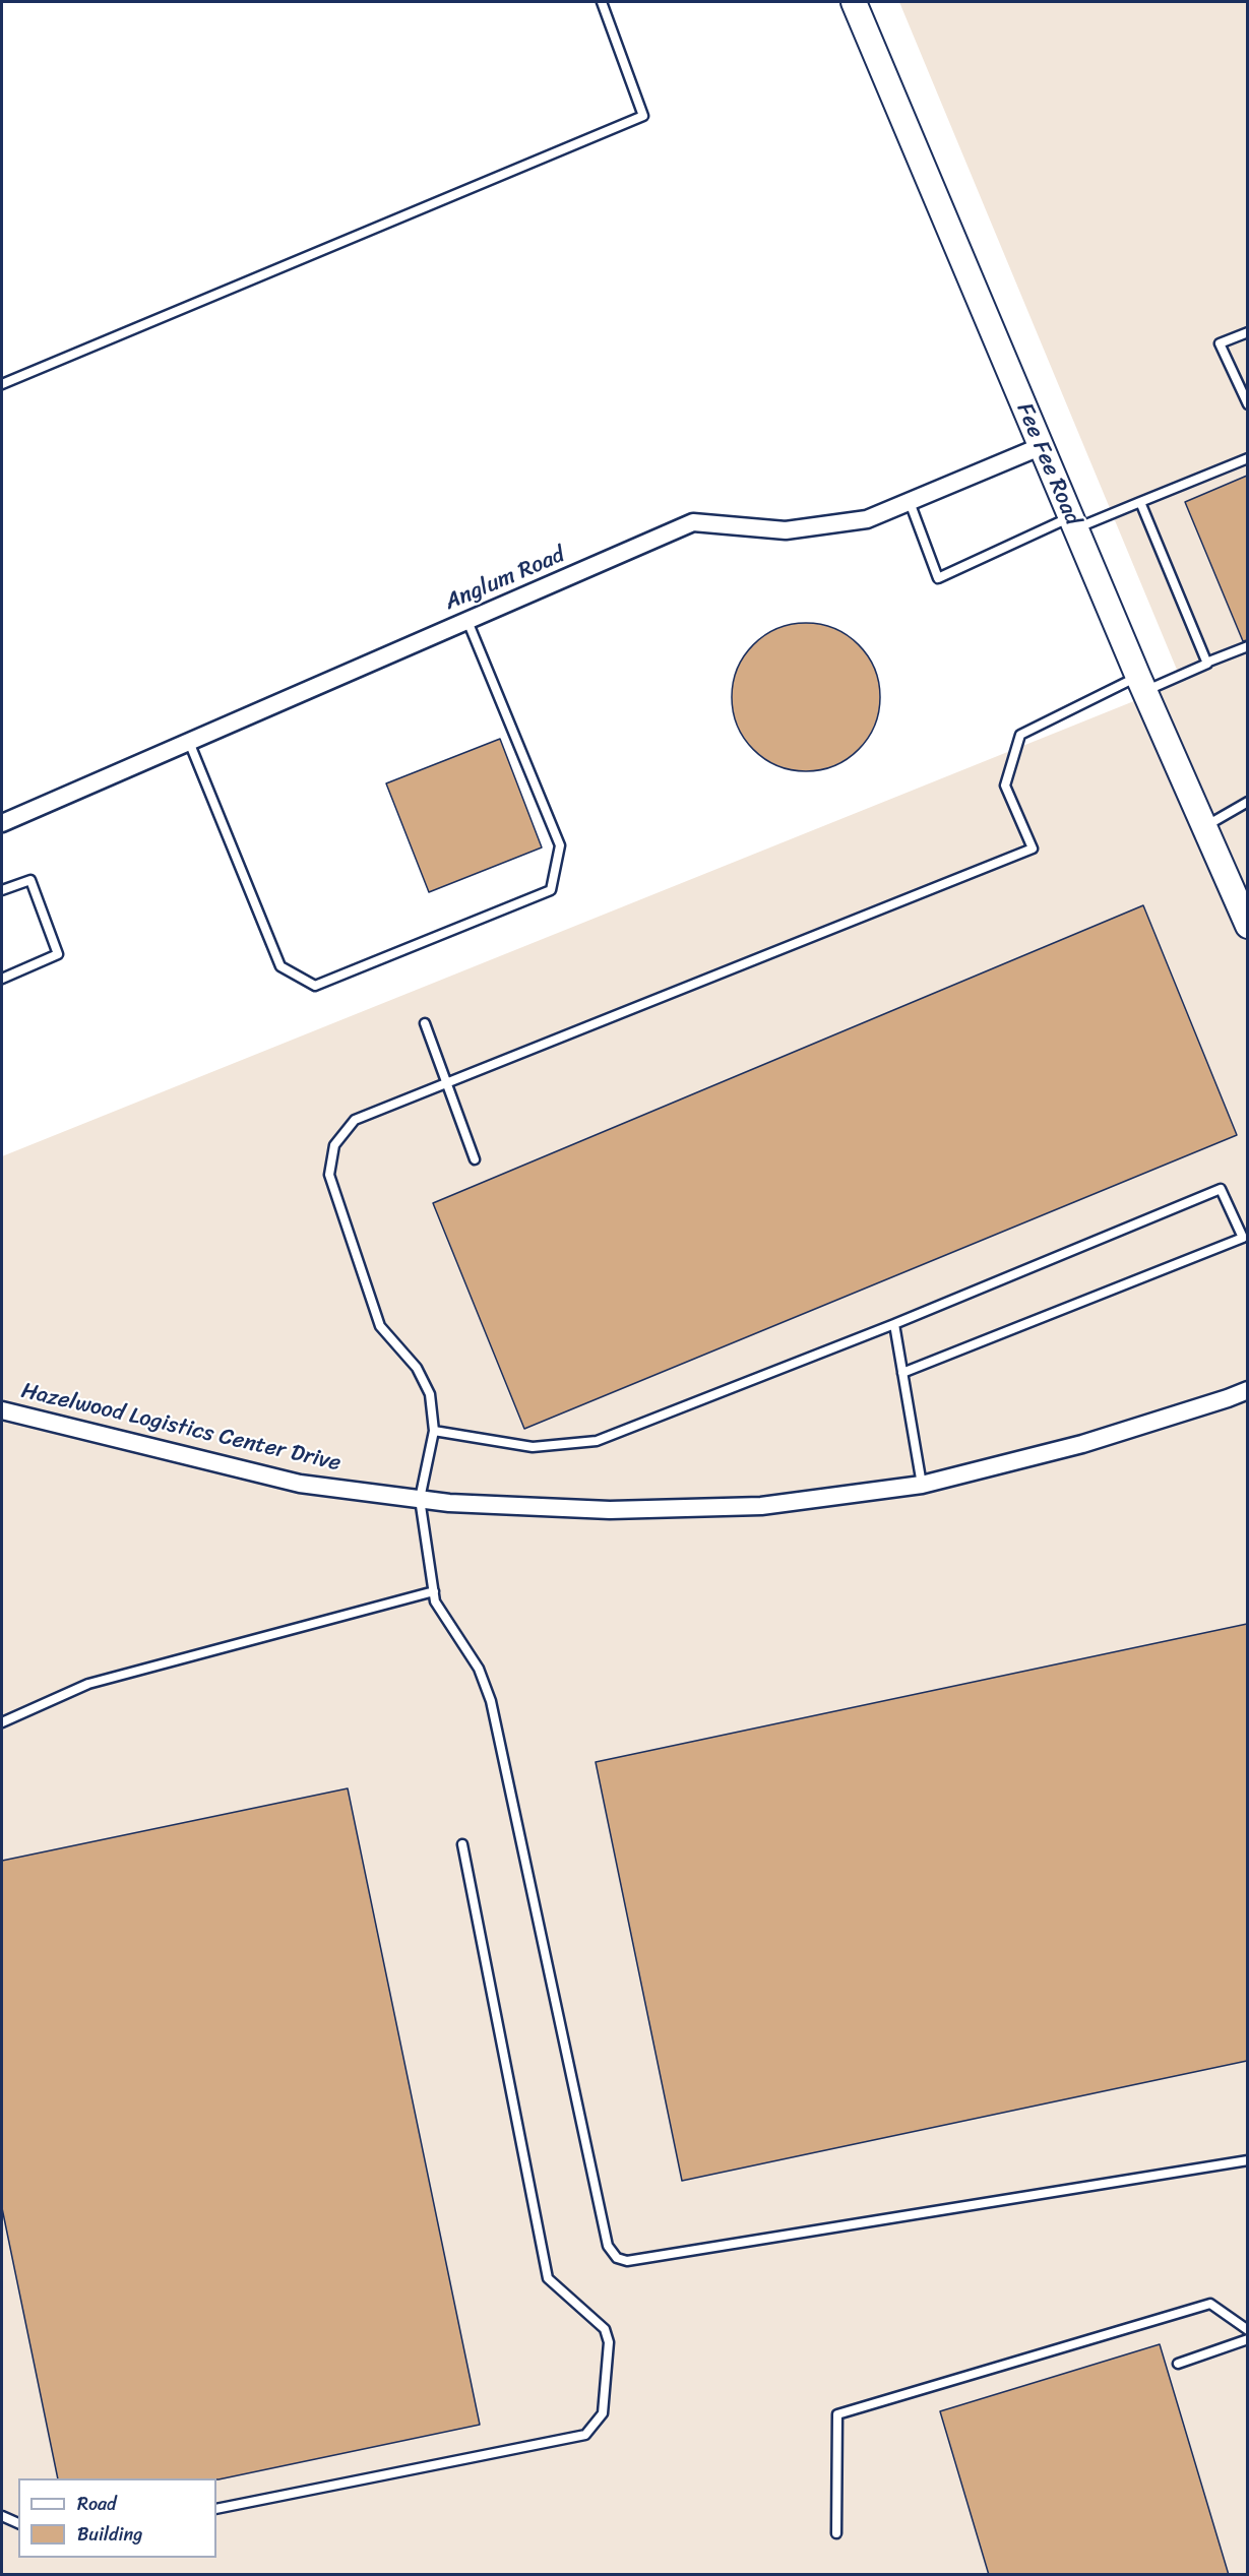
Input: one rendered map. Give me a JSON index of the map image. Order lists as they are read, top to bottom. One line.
{"streets":{"street":["Fee Fee Road","Anglum Road","Hazelwood Logistics Center Drive"]},"crossings":[["Fee Fee Road","Anglum Road"]],"legend":["Road","Building"]}
